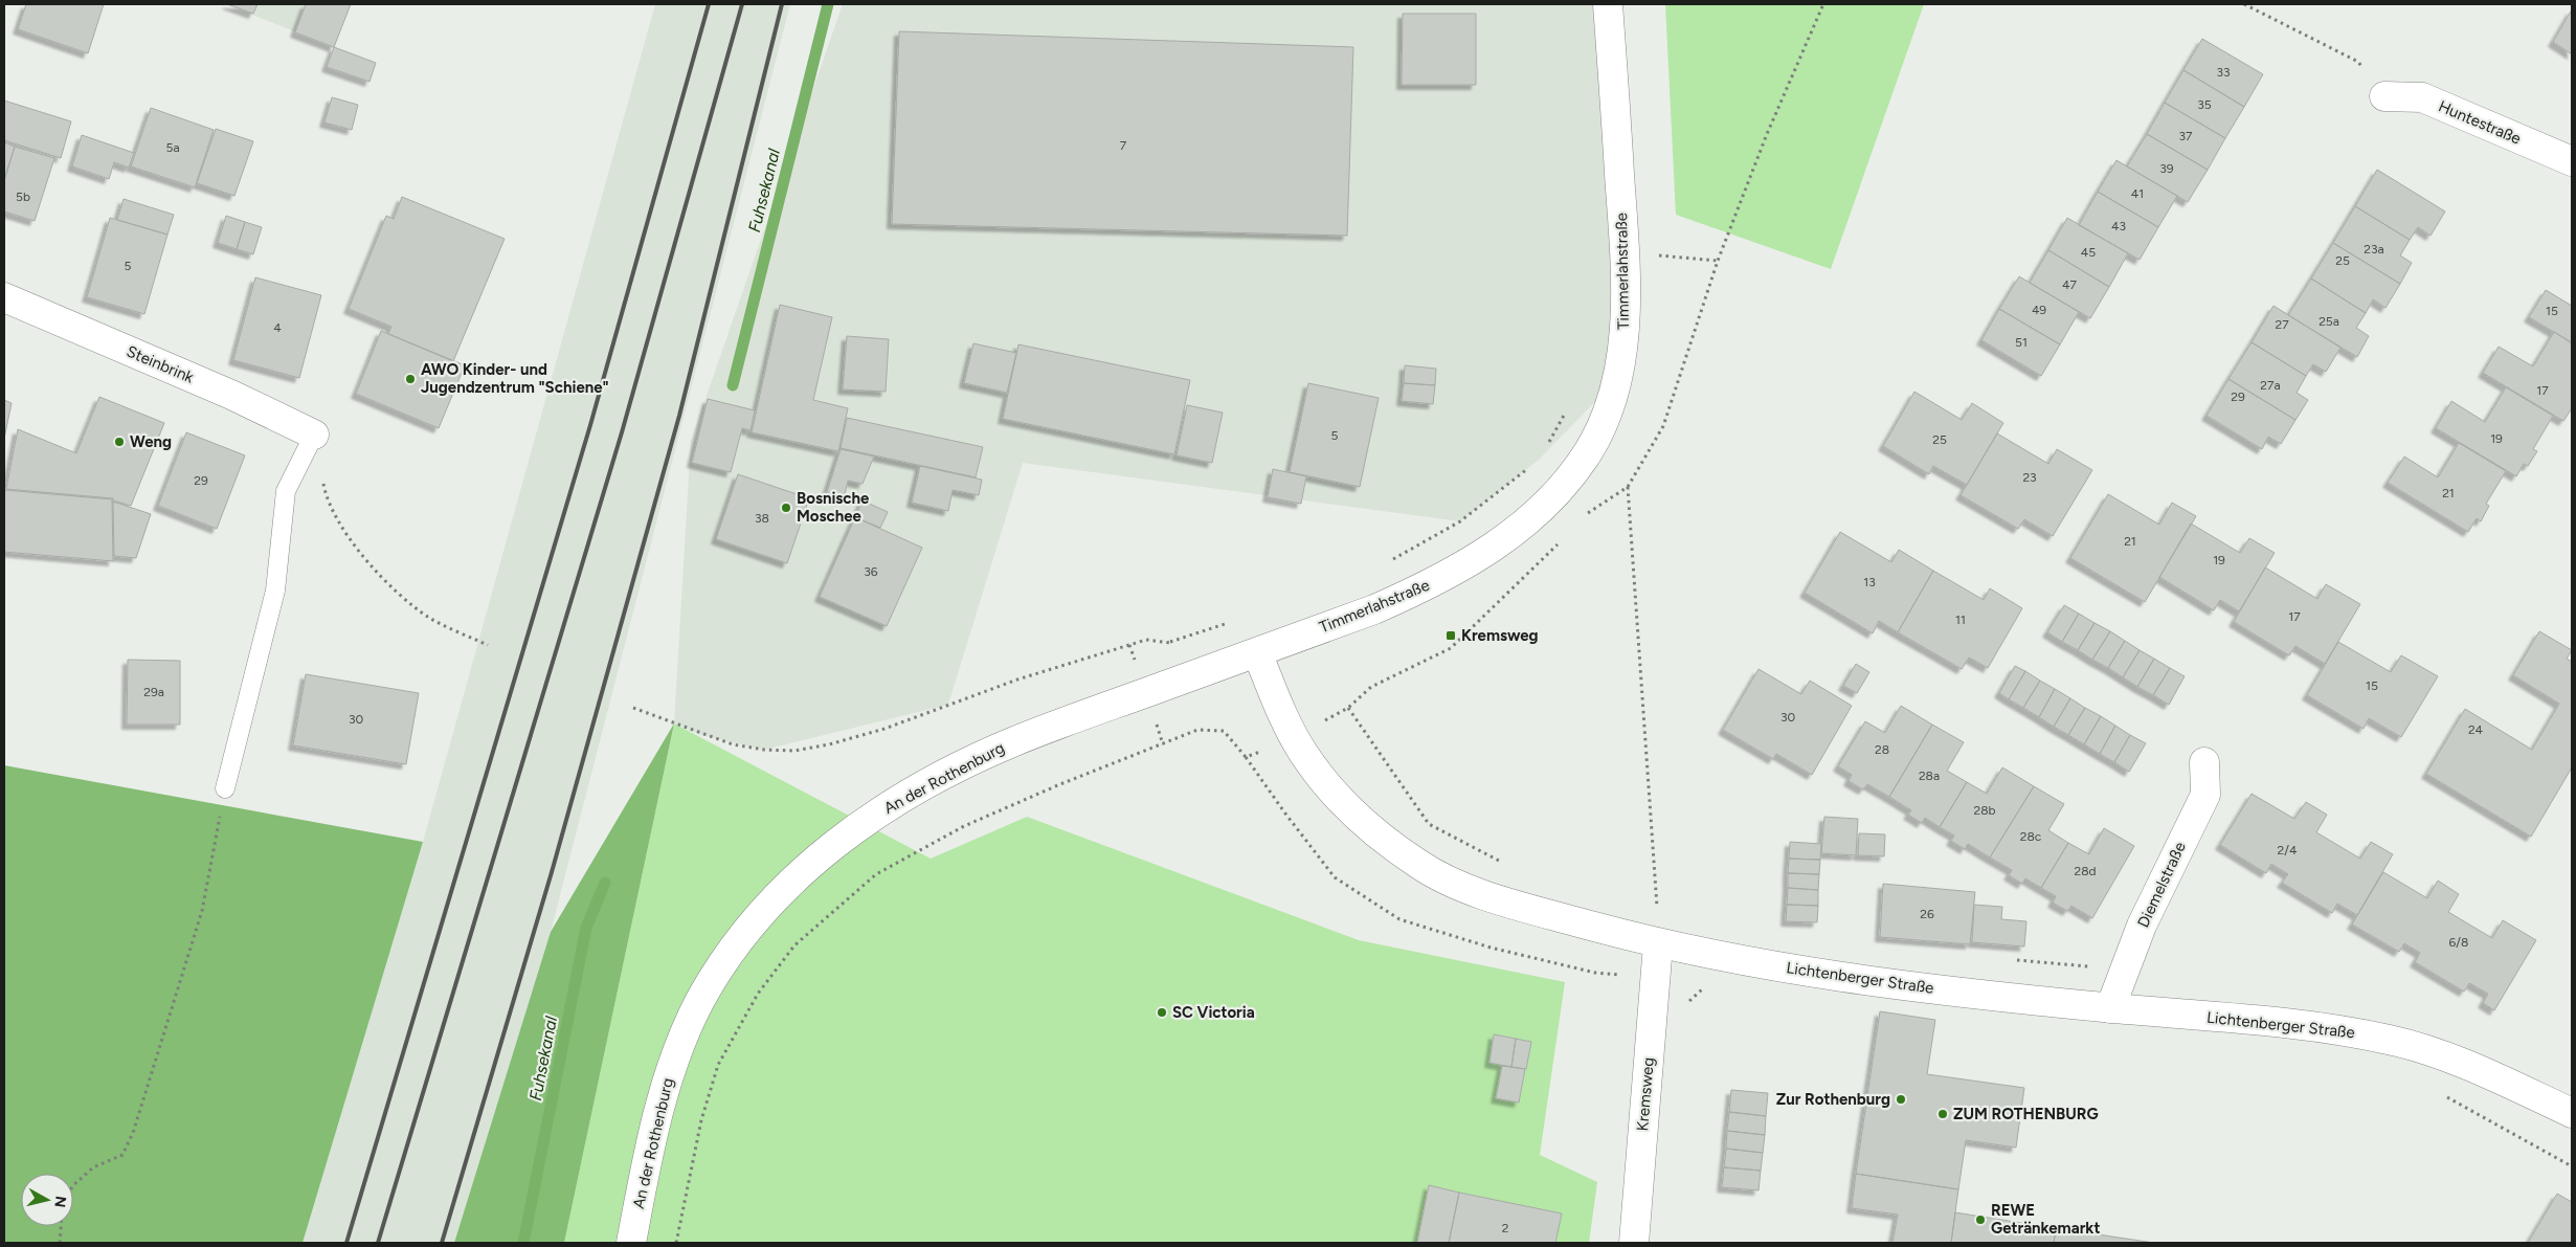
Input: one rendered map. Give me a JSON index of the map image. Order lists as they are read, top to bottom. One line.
{"streets":{"street":["Huntestraße","Timmerlahstraße","Steinbrink","An der Rothenburg","Diemelstraße","Lichtenberger Straße","Kremsweg"]},"crossings":[["Timmerlahstraße","An der Rothenburg"],["Timmerlahstraße","Lichtenberger Straße"],["An der Rothenburg","Lichtenberger Straße"],["Diemelstraße","Lichtenberger Straße"],["Lichtenberger Straße","Kremsweg"]],"water":["Fuhsekanal"],"places":{"other":["AWO Kinder- und Jugendzentrum \"Schiene\"","Weng","Bosnische Moschee","SC Victoria","Zur Rothenburg","ZUM ROTHENBURG","REWE Getränkemarkt"],"transit":["Kremsweg"]},"house_numbers":["33","35","37","7","5a","39","41","5b","43","23a","45","25","5","47","49","15","25a","27","4","51","27a","17","29","5","19","25","23","29","21","38","21","19","36","13","17","11","15","29a","30","30","24","28","28a","28b","28c","2/4","28d","26","6/8","2"],"north":"right"}
